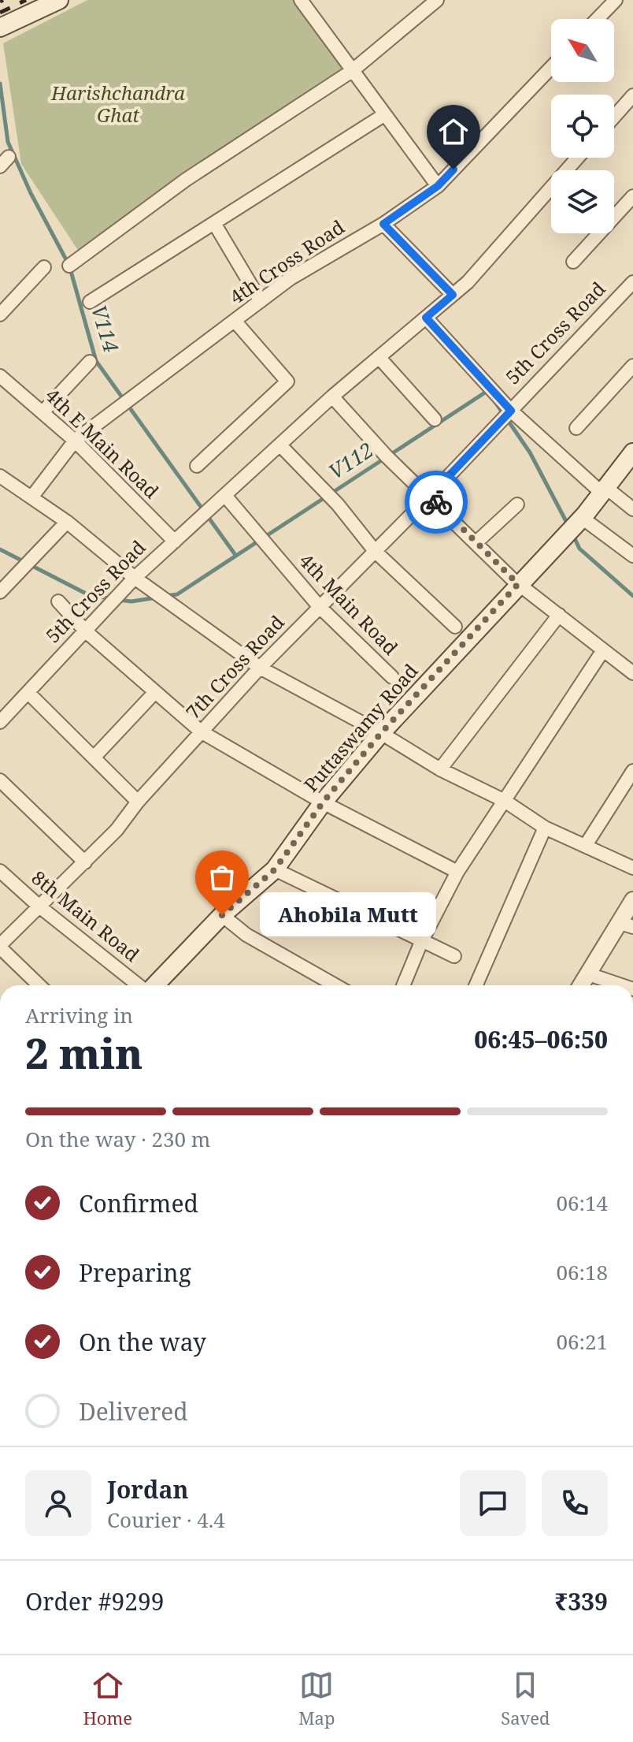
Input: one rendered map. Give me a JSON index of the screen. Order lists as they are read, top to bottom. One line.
{"streets":{"main road":["Puttaswamy Road"],"street":["4th Cross Road","5th Cross Road","4th E Main Road","4th Main Road","7th Cross Road","8th Main Road"]},"crossings":[["4th Cross Road","4th E Main Road"],["5th Cross Road","4th E Main Road"],["5th Cross Road","4th Main Road"],["5th Cross Road","7th Cross Road"],["4th Main Road","7th Cross Road"],["7th Cross Road","8th Main Road"]],"water":["V114","V112"],"parks":["Harishchandra Ghat"],"places":["Ahobila Mutt"],"north":"top left","page":{"bubble":"Ahobila Mutt","heading":["2 min","Arriving in","06:45–06:50"],"panel":["Jordan","Courier · 4.4","Order #9299","₹339"],"bar":"On the way · 230 m","list":[["Confirmed","06:14"],["Preparing","06:18"],["On the way","06:21"],"Delivered"],"tabs":["Home","Map","Saved"]}}
